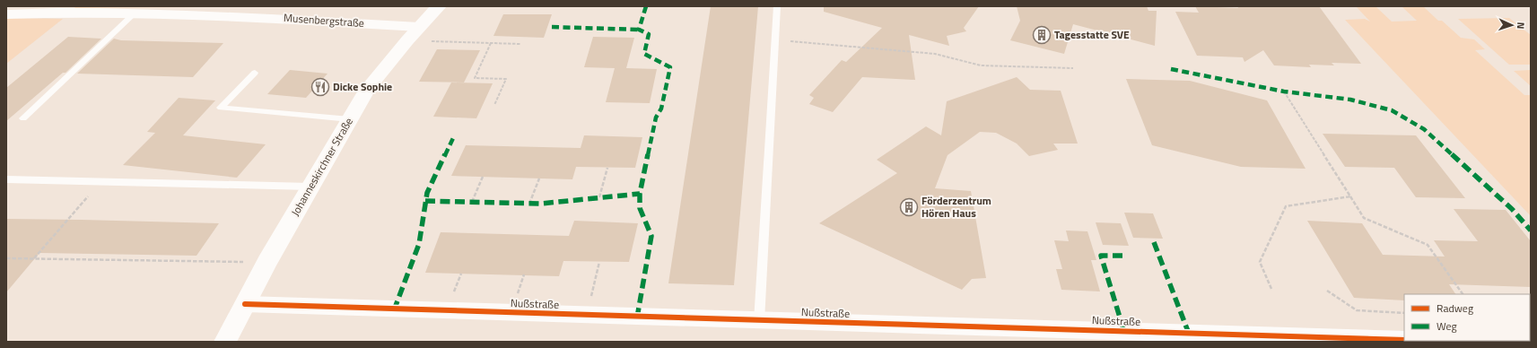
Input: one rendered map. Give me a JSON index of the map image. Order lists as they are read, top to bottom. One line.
{"streets":{"street":["Musenbergstraße","Johanneskirchner Straße","Nußstraße"]},"crossings":[["Musenbergstraße","Johanneskirchner Straße"],["Johanneskirchner Straße","Nußstraße"]],"places":{"building":["Tagesstatte SVE","Förderzentrum Hören Haus"],"restaurant":["Dicke Sophie"]},"legend":["Radweg","Weg"],"north":"right"}
